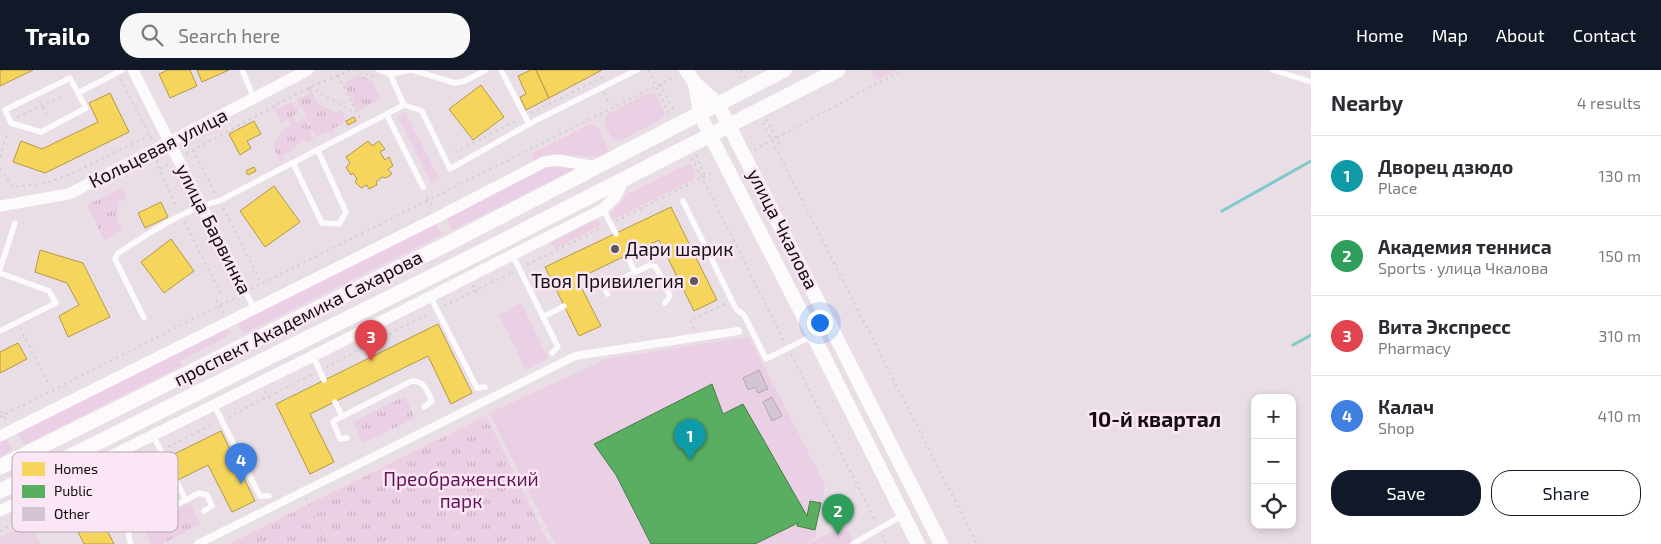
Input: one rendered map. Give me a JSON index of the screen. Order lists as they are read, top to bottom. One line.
{"streets":{"main road":["проспект Академика Сахарова"],"street":["Кольцевая улица","улица Барвинка","улица Чкалова"]},"crossings":[["Кольцевая улица","улица Барвинка"],["улица Барвинка","проспект Академика Сахарова"],["улица Чкалова","проспект Академика Сахарова"]],"districts":["10-й квартал"],"parks":["Преображенский парк"],"places":["Дари шарик","Твоя Привилегия"],"legend":["Homes","Public","Other"],"page":{"header":"Trailo","search":"Search here","nav":["Home","Map","About","Contact"],"heading":["Nearby","4 results"],"list":[{"mark":"1","name":"Дворец дзюдо","note":"Place","value":"130 m"},{"mark":"2","name":"Академия тенниса","note":"Sports · улица Чкалова","value":"150 m"},{"mark":"3","name":"Вита Экспресс","note":"Pharmacy","value":"310 m"},{"mark":"4","name":"Калач","note":"Shop","value":"410 m"}],"pins":["3","1","4","2"],"map_buttons":["+","−"],"buttons":["Save","Share"]}}
